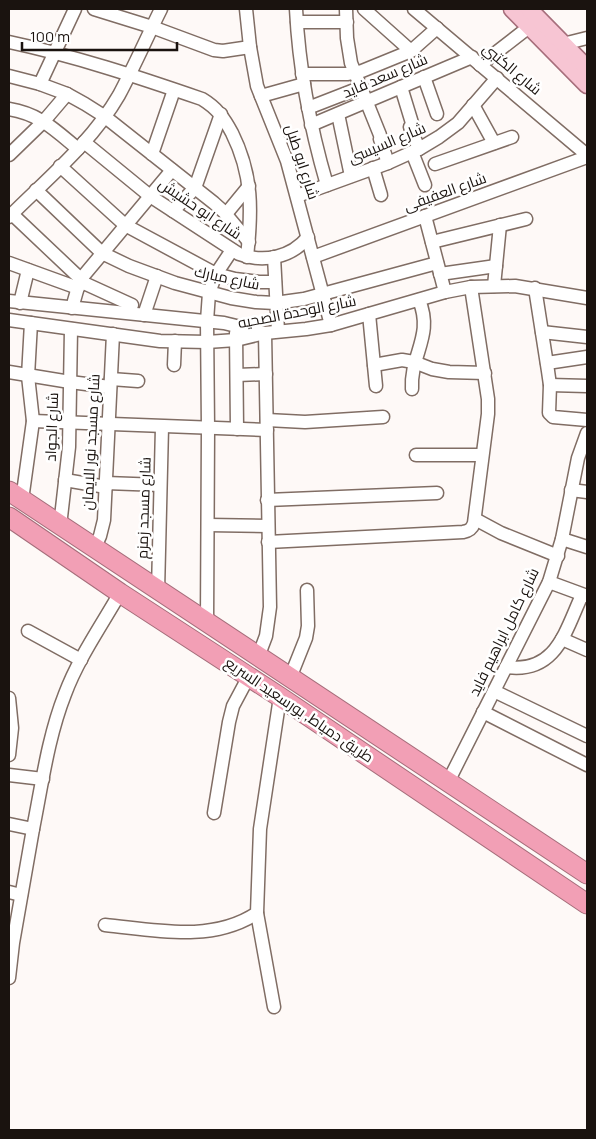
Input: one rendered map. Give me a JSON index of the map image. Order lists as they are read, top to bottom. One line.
{"streets":{"highway":["طريق دمياط, بورسعيد السريع"],"street":["شارع الكتبي","شارع سعد فايد","شارع السيسى","شارع ابو طبل","شارع العفيفى","شارع ابو حشيش","شارع مبارك","شارع الوحدة الصحيه","شارع الجواد","شارع مسجد نور الايمان","شارع مسجد زمزم","شارع كامل ابراهيم فايد"]},"crossings":[["شارع الكتبي","شارع سعد فايد"],["شارع الكتبي","شارع السيسى"],["شارع الكتبي","شارع العفيفى"],["شارع السيسى","شارع ابو طبل"],["شارع ابو طبل","شارع العفيفى"],["شارع ابو طبل","شارع ابو حشيش"],["شارع ابو طبل","شارع مبارك"],["شارع ابو طبل","شارع الوحدة الصحيه"],["شارع الوحدة الصحيه","شارع الجواد"],["شارع الوحدة الصحيه","شارع مسجد نور الايمان"],["شارع الجواد","طريق دمياط, بورسعيد السريع"],["شارع مسجد نور الايمان","طريق دمياط, بورسعيد السريع"],["شارع مسجد زمزم","طريق دمياط, بورسعيد السريع"],["شارع كامل ابراهيم فايد","طريق دمياط, بورسعيد السريع"]],"scale_bar":"100 m"}
